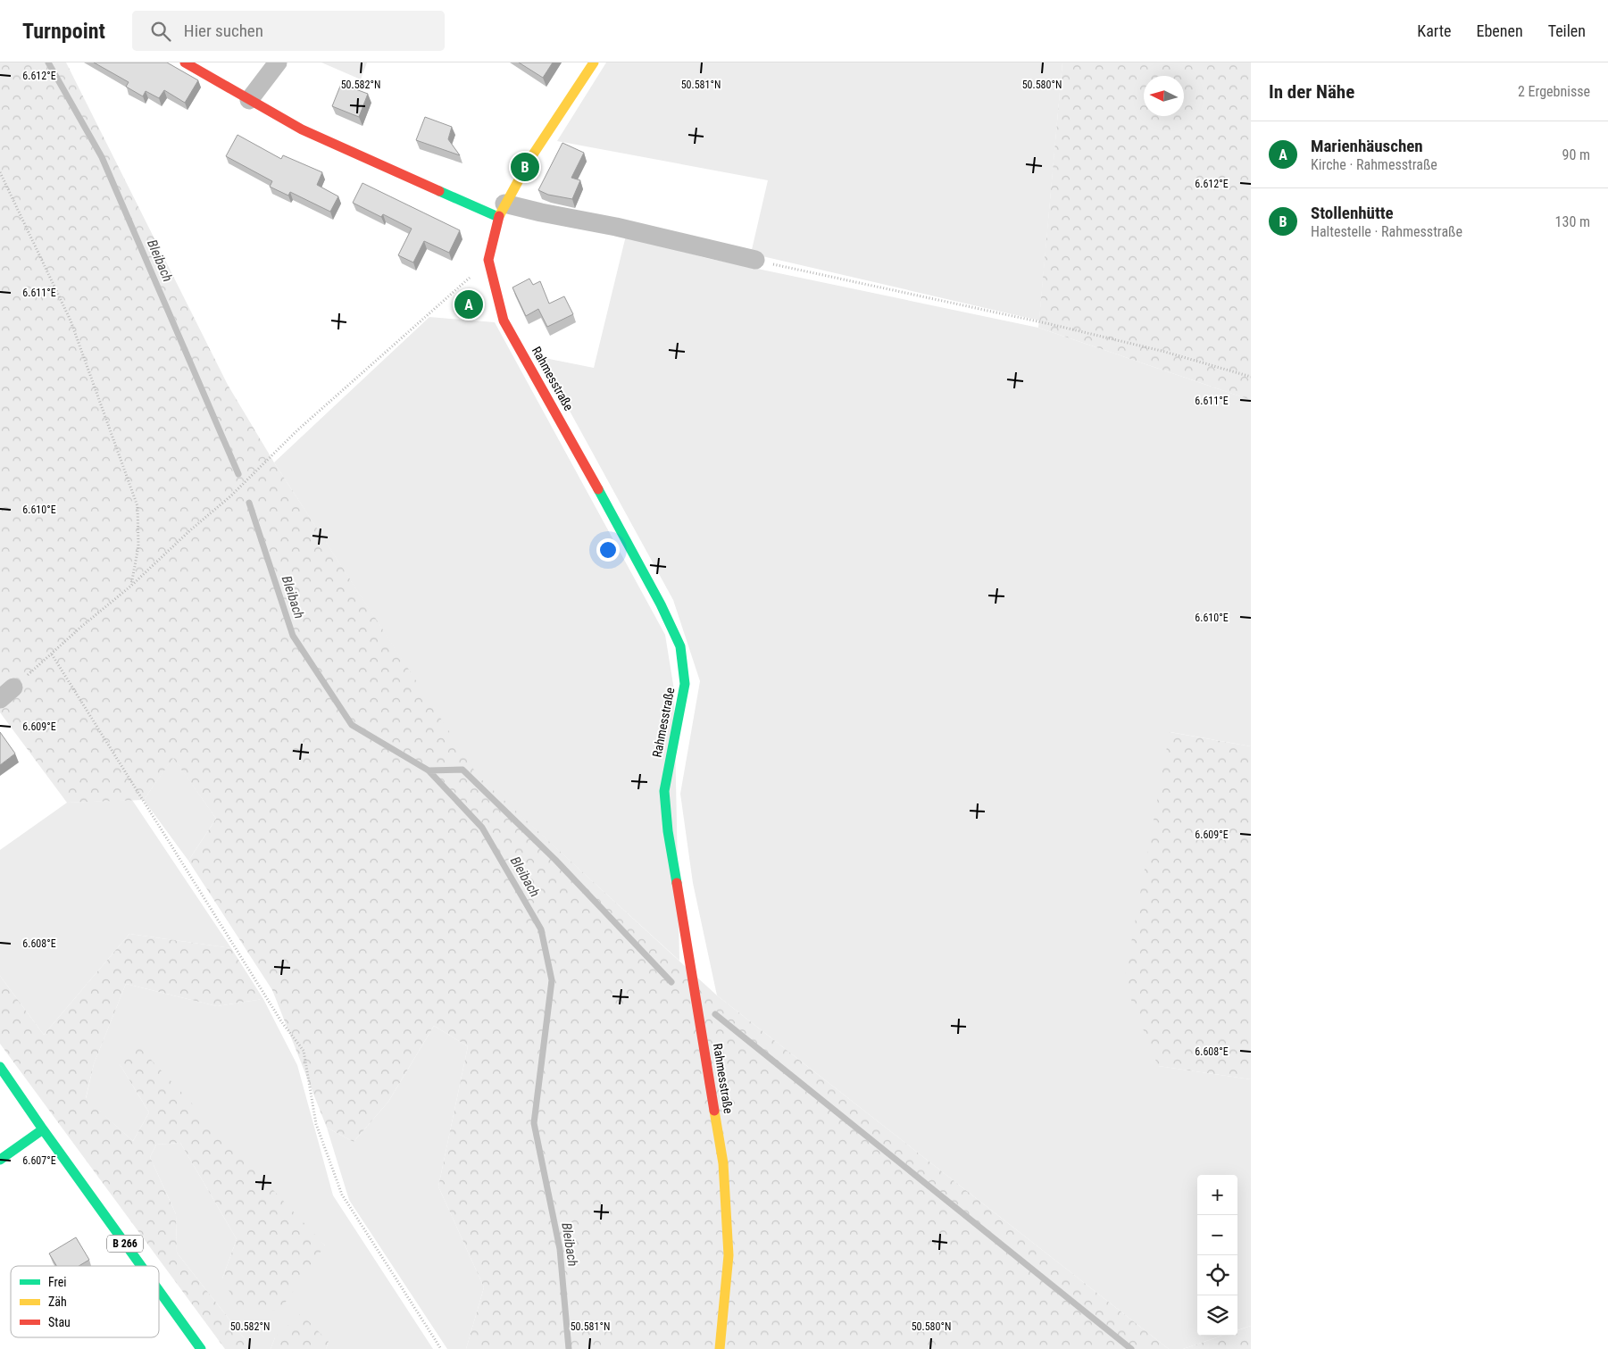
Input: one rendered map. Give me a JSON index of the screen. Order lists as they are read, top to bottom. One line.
{"streets":{"street":["Rahmesstraße","B 266"]},"water":["Bleibach"],"legend":["Frei","Zäh","Stau"],"north":"left","page":{"header":"Turnpoint","search":"Hier suchen","nav":["Karte","Ebenen","Teilen"],"heading":["In der Nähe","2 Ergebnisse"],"list":[{"mark":"A","name":"Marienhäuschen","note":"Kirche · Rahmesstraße","value":"90 m"},{"mark":"B","name":"Stollenhütte","note":"Haltestelle · Rahmesstraße","value":"130 m"}],"pins":["B","A"],"map_buttons":["+","−"]},"coordinates":["6.612°E","50.582°N","50.581°N","50.580°N","6.611°E","6.610°E","6.609°E","6.608°E","6.607°E"]}
